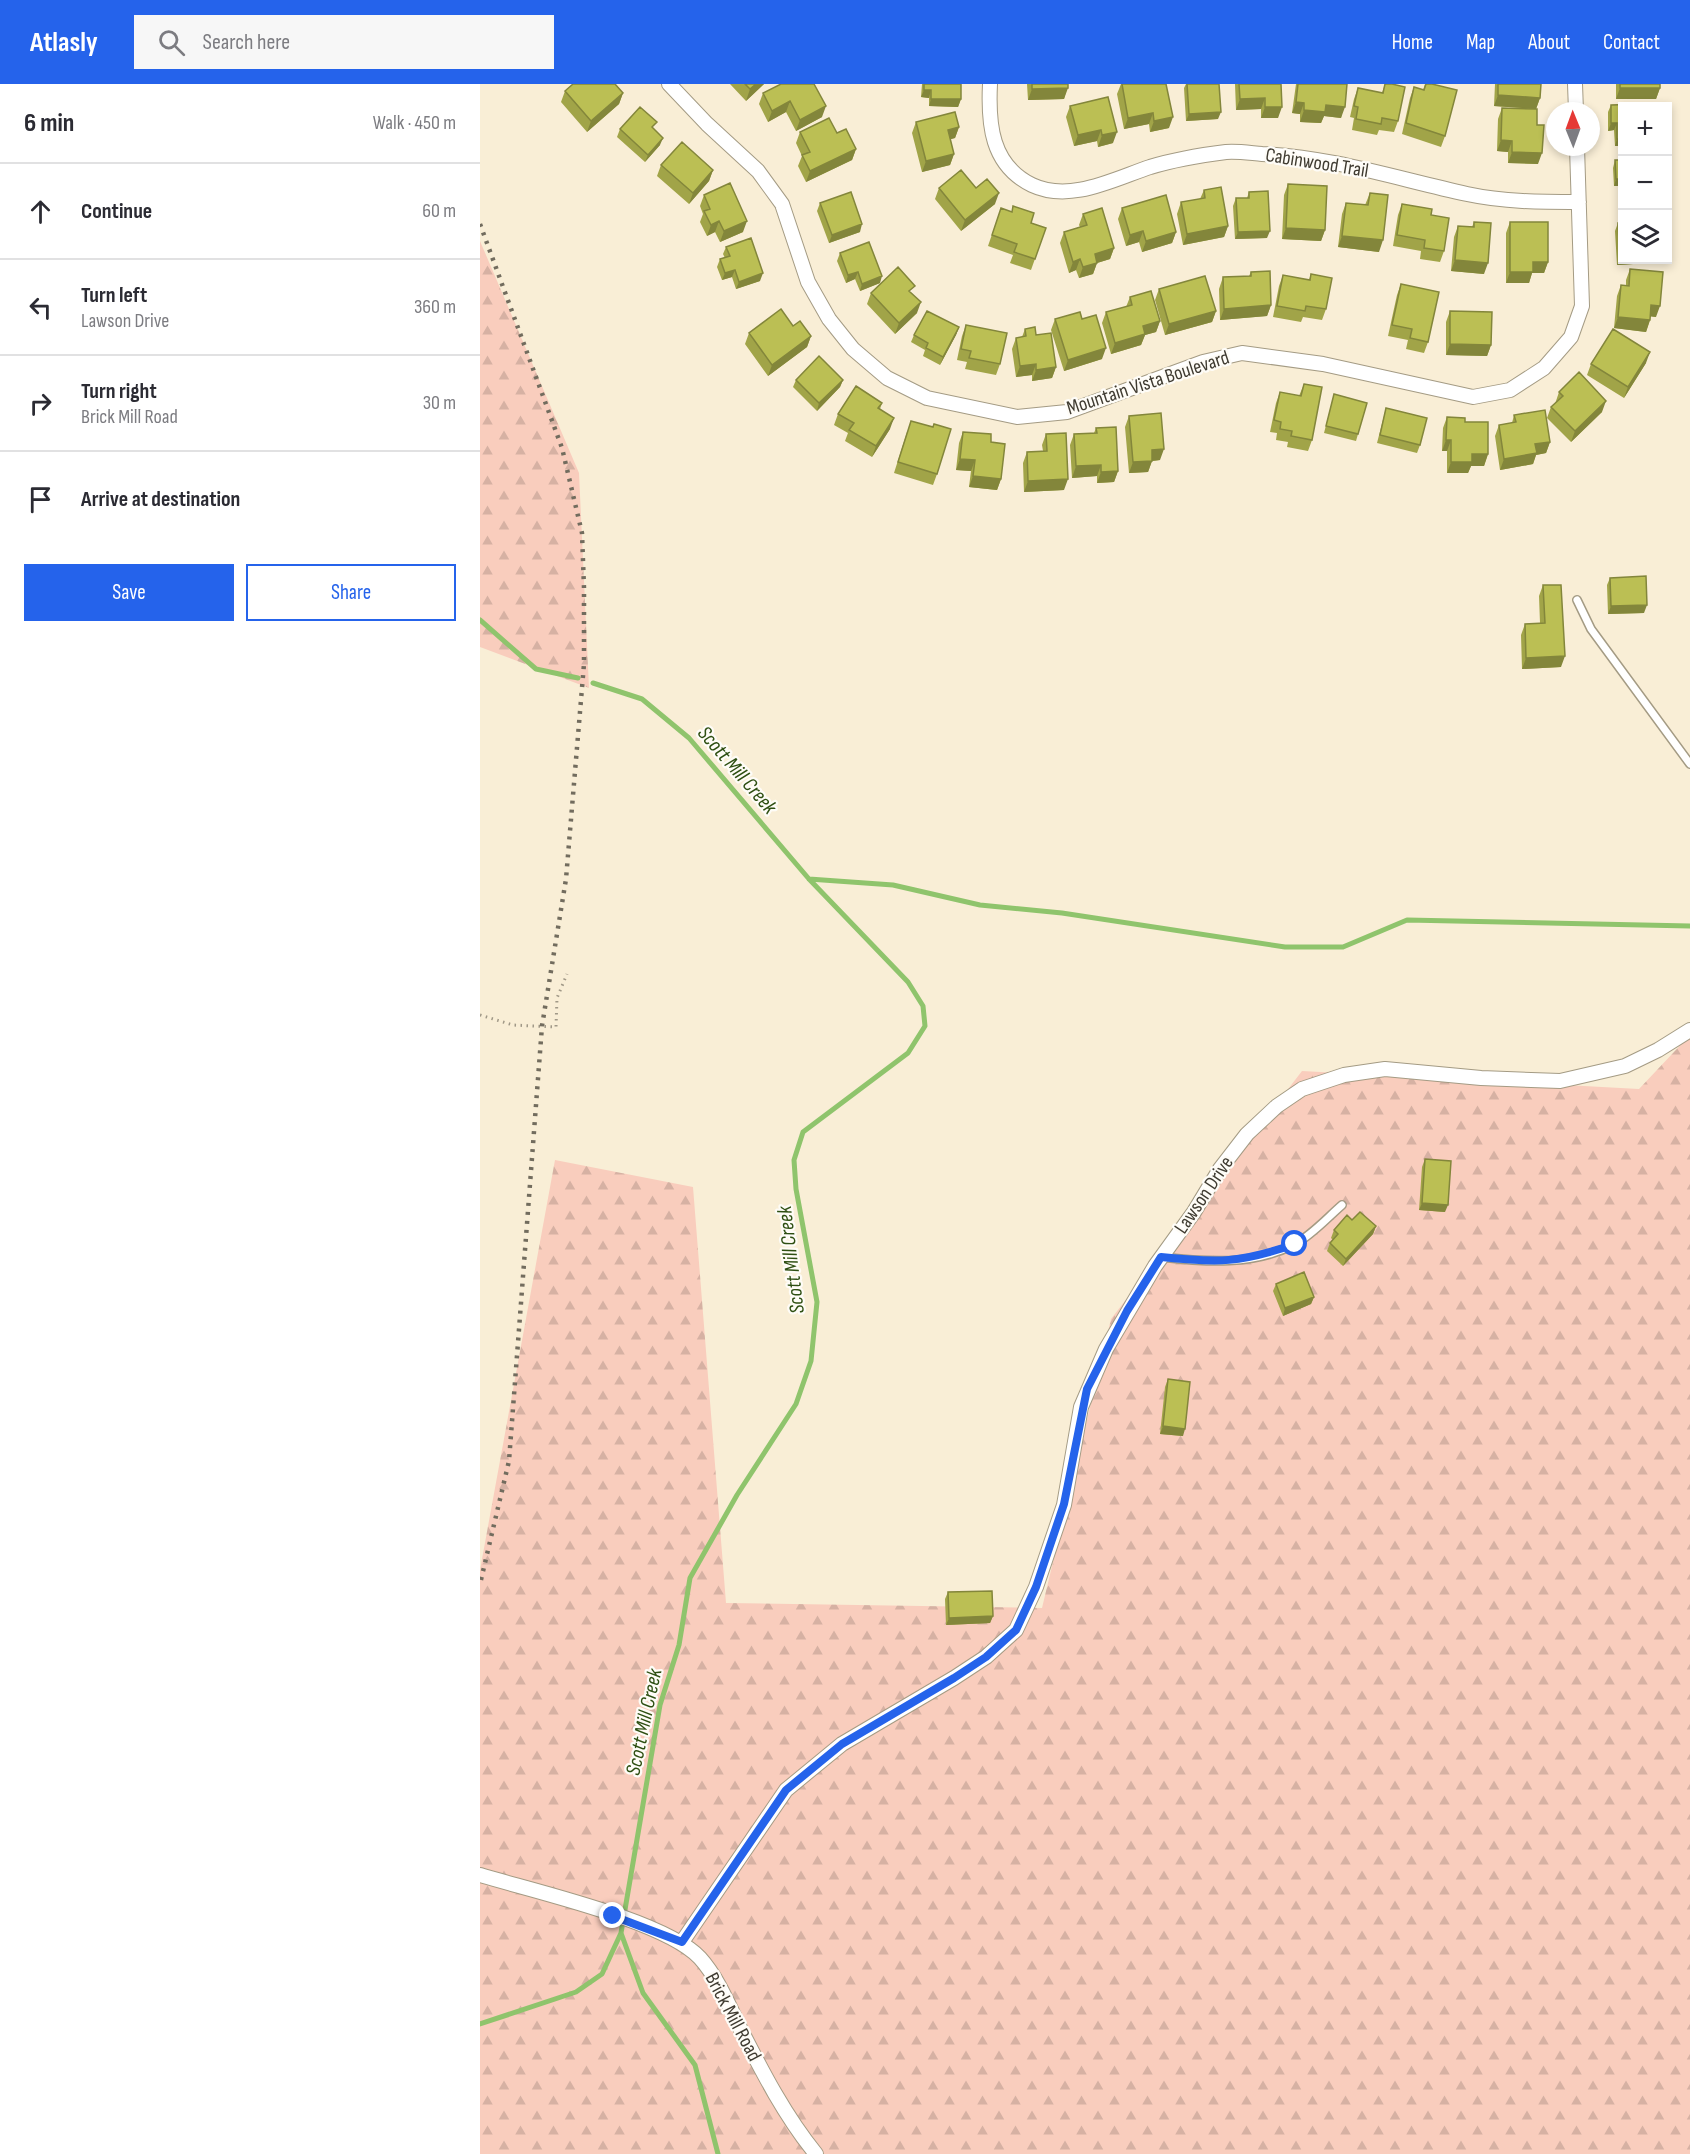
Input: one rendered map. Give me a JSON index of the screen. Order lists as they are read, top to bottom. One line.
{"streets":{"street":["Cabinwood Trail","Mountain Vista Boulevard","Lawson Drive","Brick Mill Road"]},"crossings":[["Cabinwood Trail","Mountain Vista Boulevard"],["Lawson Drive","Brick Mill Road"]],"water":["Scott Mill Creek"],"north":"top","page":{"header":"Atlasly","search":"Search here","nav":["Home","Map","About","Contact"],"heading":["6 min","Walk · 450 m"],"map_buttons":["+","−"],"list":[["Continue","60 m"],["Turn left","Lawson Drive","360 m"],["Turn right","Brick Mill Road","30 m"],"Arrive at destination"],"buttons":["Save","Share"]}}
